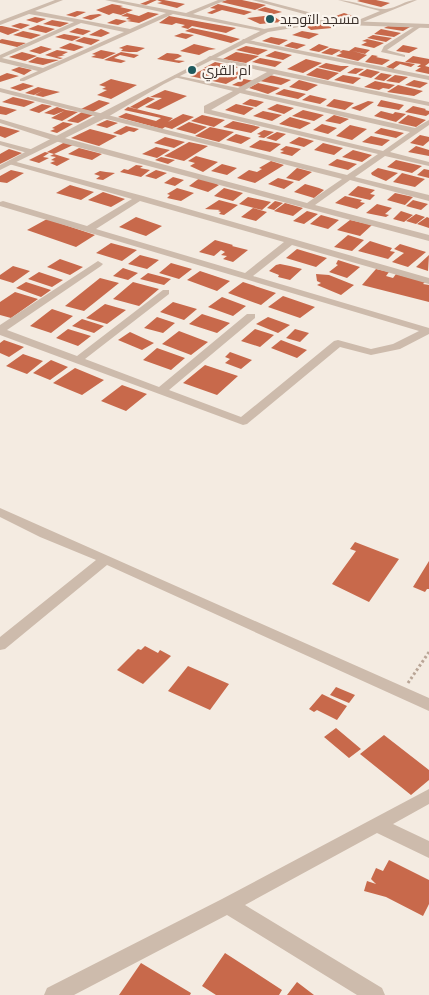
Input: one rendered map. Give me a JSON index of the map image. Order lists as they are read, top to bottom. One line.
{"places":["مسجد التوحيد","ام القري"]}
